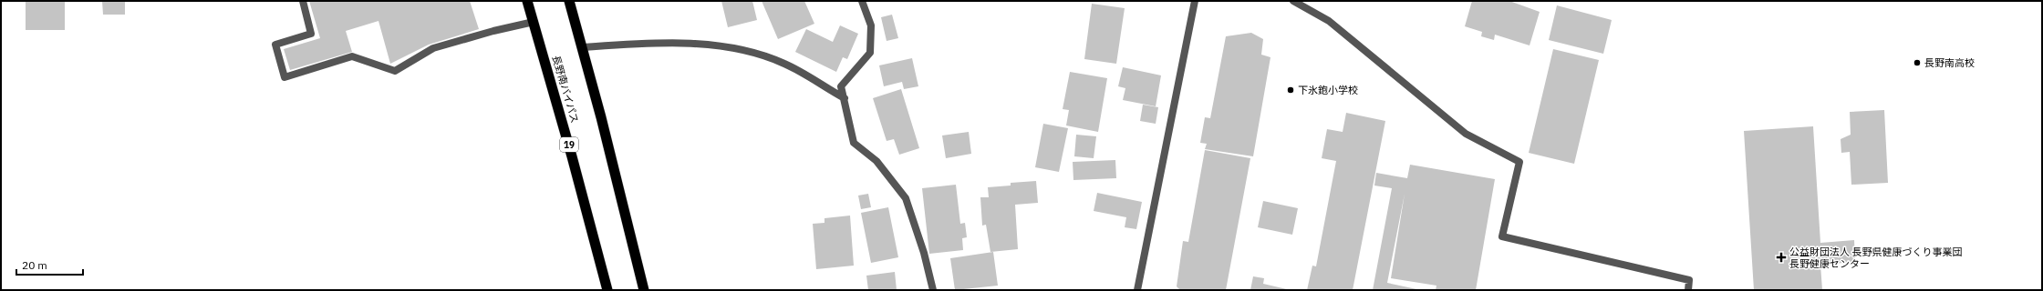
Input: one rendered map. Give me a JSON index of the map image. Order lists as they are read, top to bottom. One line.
{"streets":{"highway":["長野南バイパス","19"]},"places":{"other":["長野南高校","下氷鉋小学校"],"health":["公益財団法人 長野県健康づくり事業団 長野健康センター"]},"scale_bar":"20 m"}
